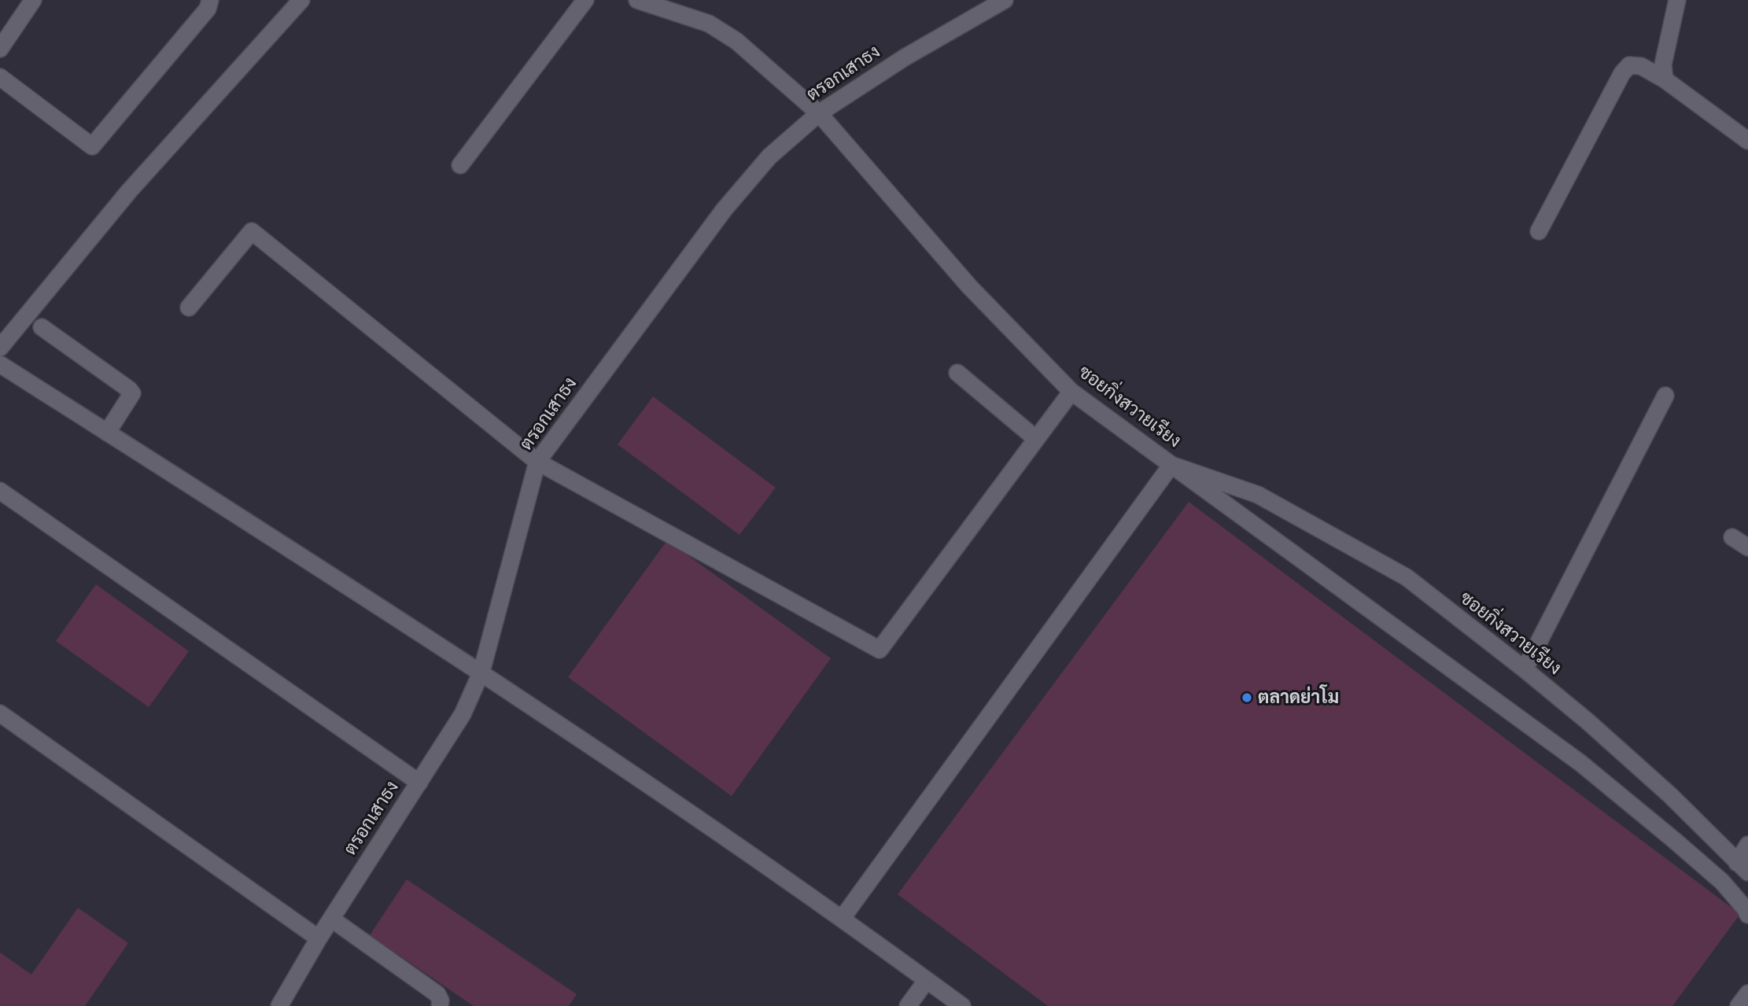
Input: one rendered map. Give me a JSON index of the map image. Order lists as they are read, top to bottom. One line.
{"streets":{"street":["ตรอกเสาธง","ซอยกิ่งสวายเรียง"]},"crossings":[["ตรอกเสาธง","ซอยกิ่งสวายเรียง"]],"places":["ตลาดย่าโม"]}
